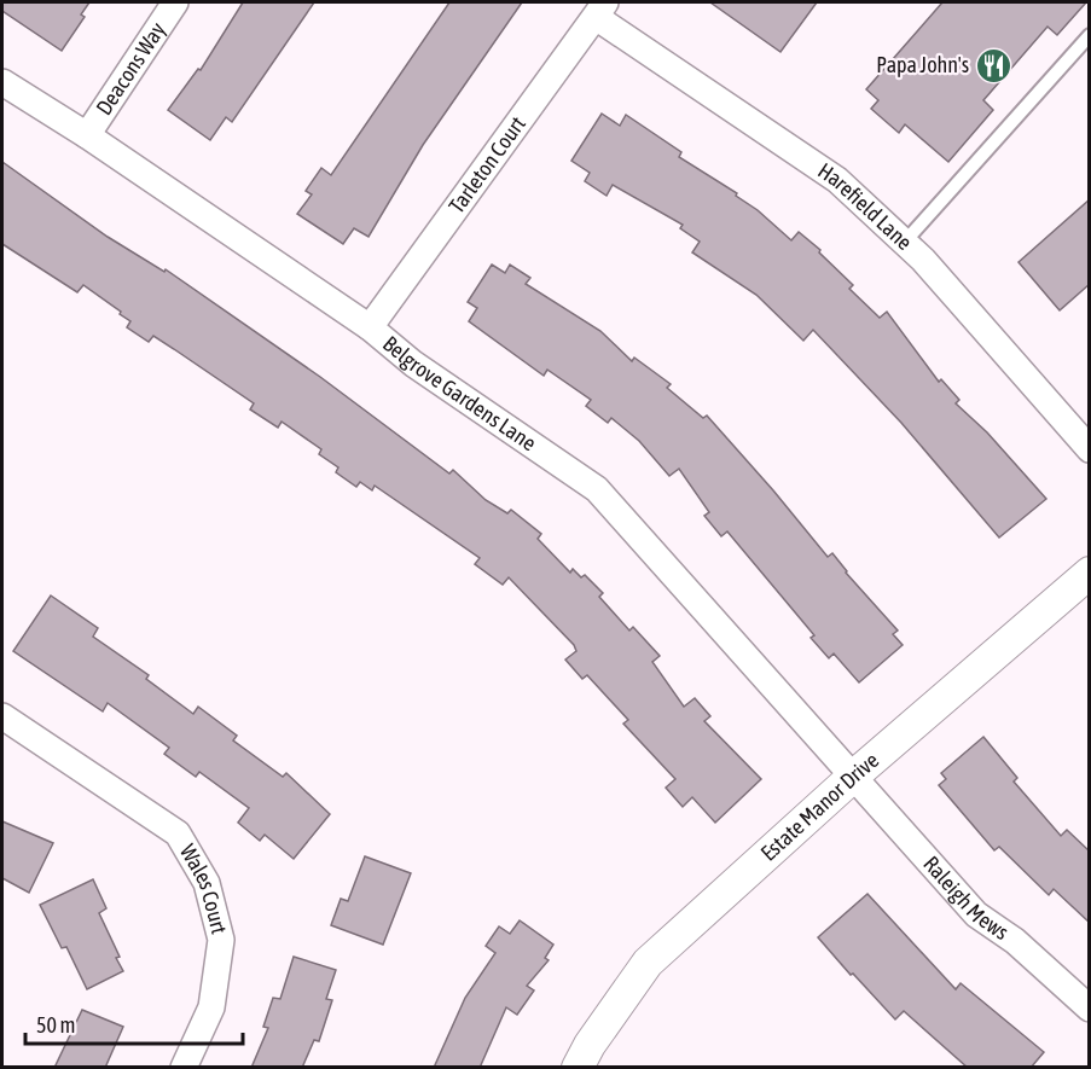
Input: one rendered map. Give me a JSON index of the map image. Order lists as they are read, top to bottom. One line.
{"streets":{"street":["Deacons Way","Tarleton Court","Harefield Lane","Belgrove Gardens Lane","Estate Manor Drive","Wales Court","Raleigh Mews"]},"crossings":[["Deacons Way","Belgrove Gardens Lane"],["Tarleton Court","Harefield Lane"],["Tarleton Court","Belgrove Gardens Lane"],["Belgrove Gardens Lane","Estate Manor Drive"],["Belgrove Gardens Lane","Raleigh Mews"],["Estate Manor Drive","Raleigh Mews"]],"places":{"restaurant":["Papa John's"]},"scale_bar":"50 m"}
